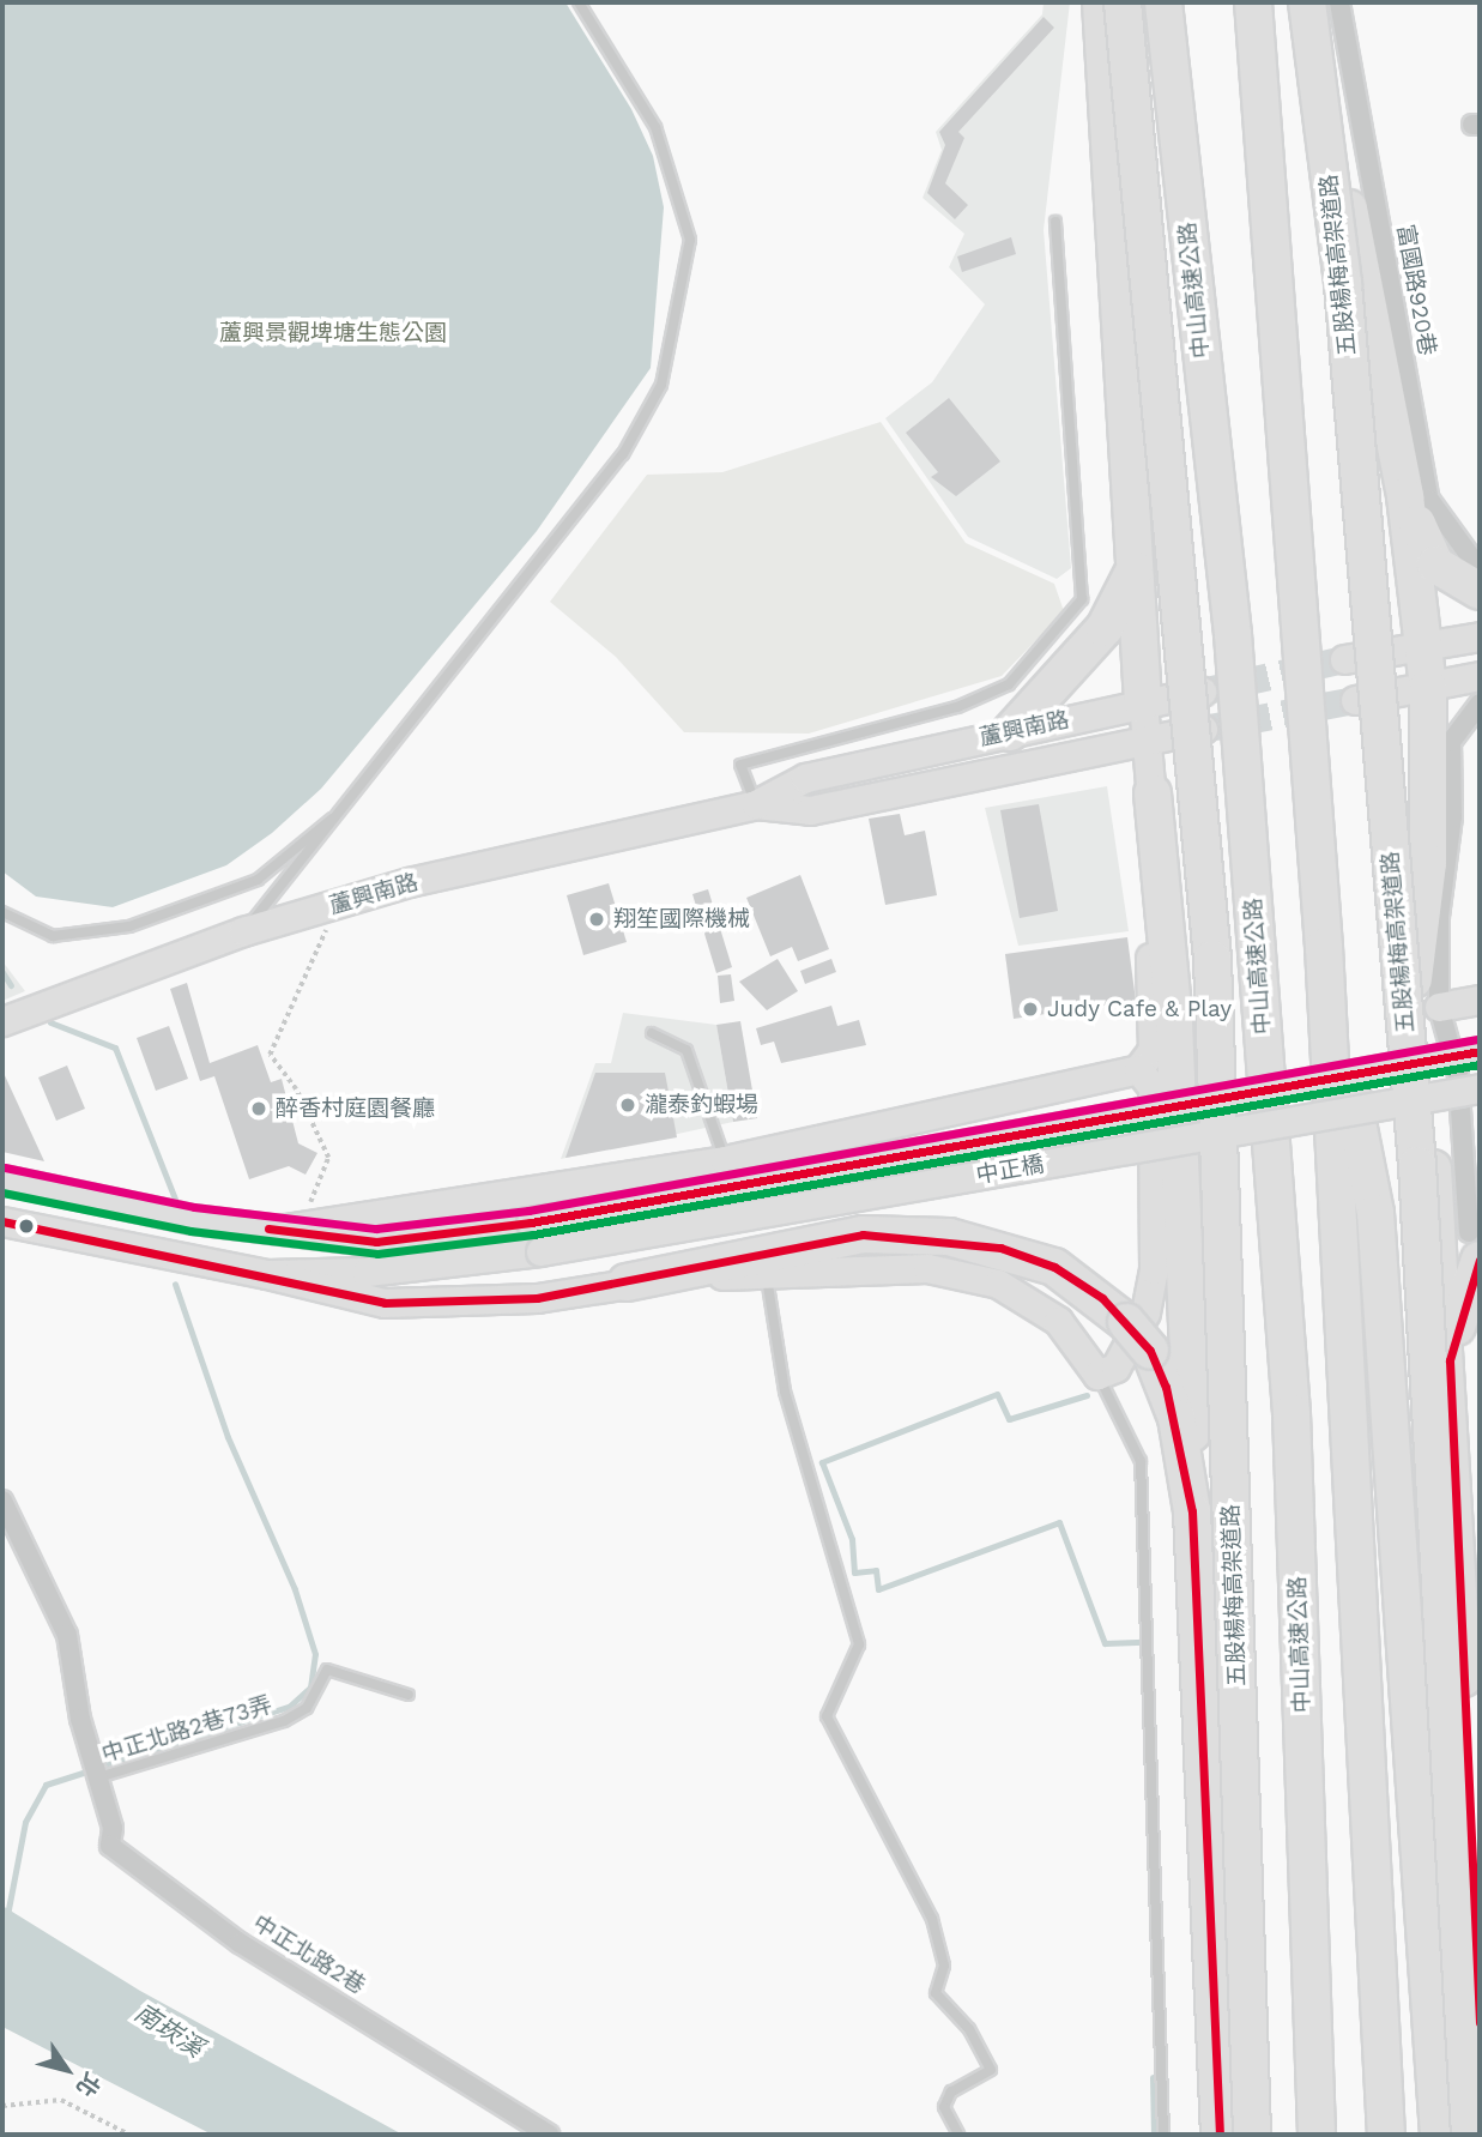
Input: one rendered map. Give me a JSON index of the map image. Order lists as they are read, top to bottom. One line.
{"streets":{"highway":["五股楊梅高架道路","中山高速公路"],"street":["富國路920巷","蘆興南路","中正橋","中正北路2巷"],"lane":["中正北路2巷73弄"]},"crossings":[["中正北路2巷73弄","中正北路2巷"]],"water":["南崁溪"],"parks":["蘆興景觀埤塘生態公園"],"places":["翔笙國際機械","Judy Cafe & Play","瀧泰釣蝦場","醉香村庭園餐廳"],"north":"bottom right"}
